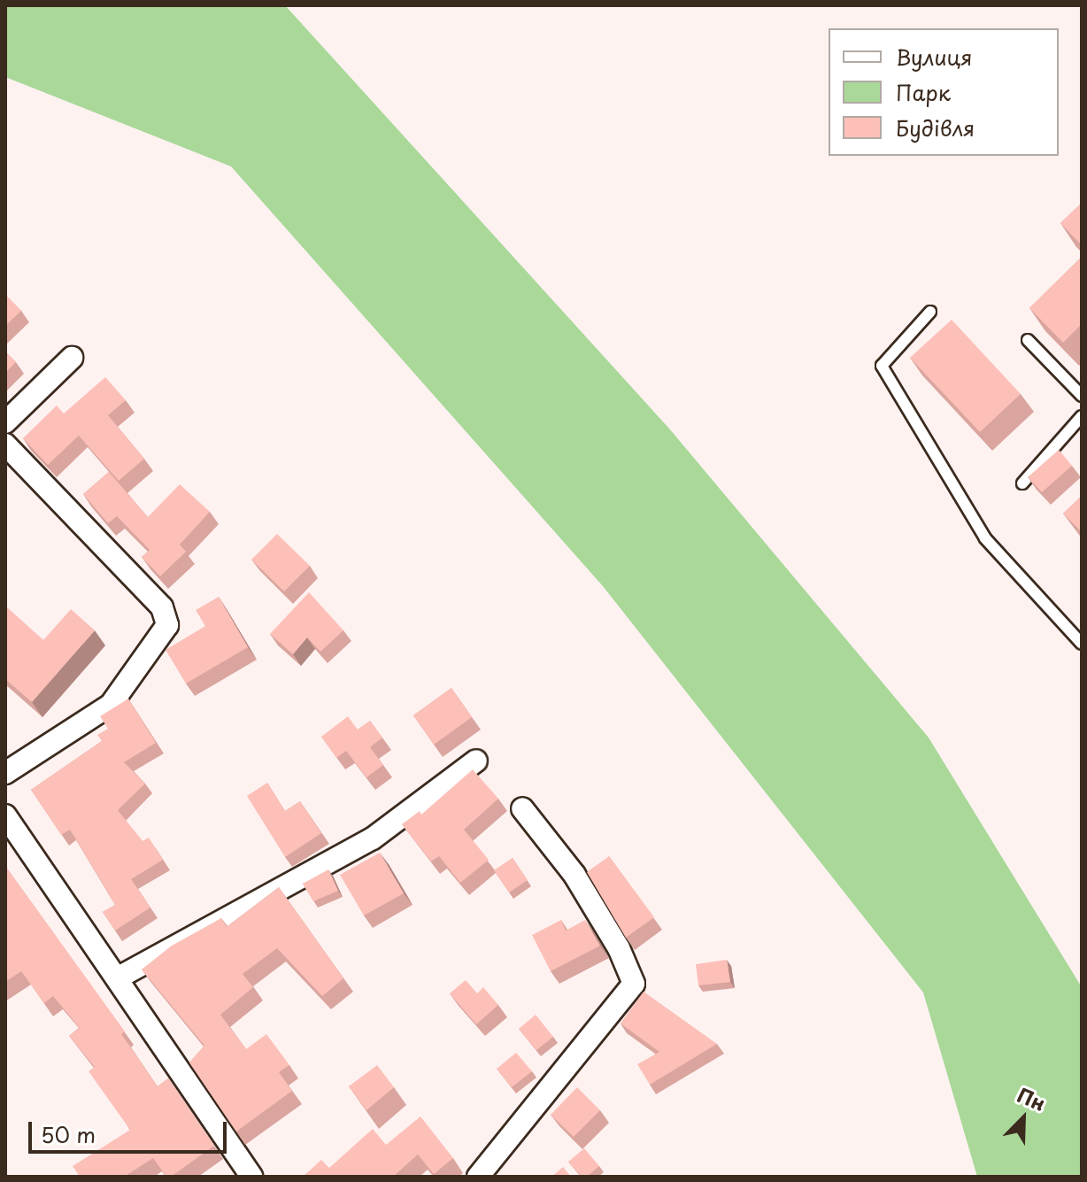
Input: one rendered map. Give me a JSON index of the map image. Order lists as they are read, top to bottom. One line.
{"legend":["Вулиця","Парк","Будівля"],"scale_bar":"50 m","north":"top right"}
